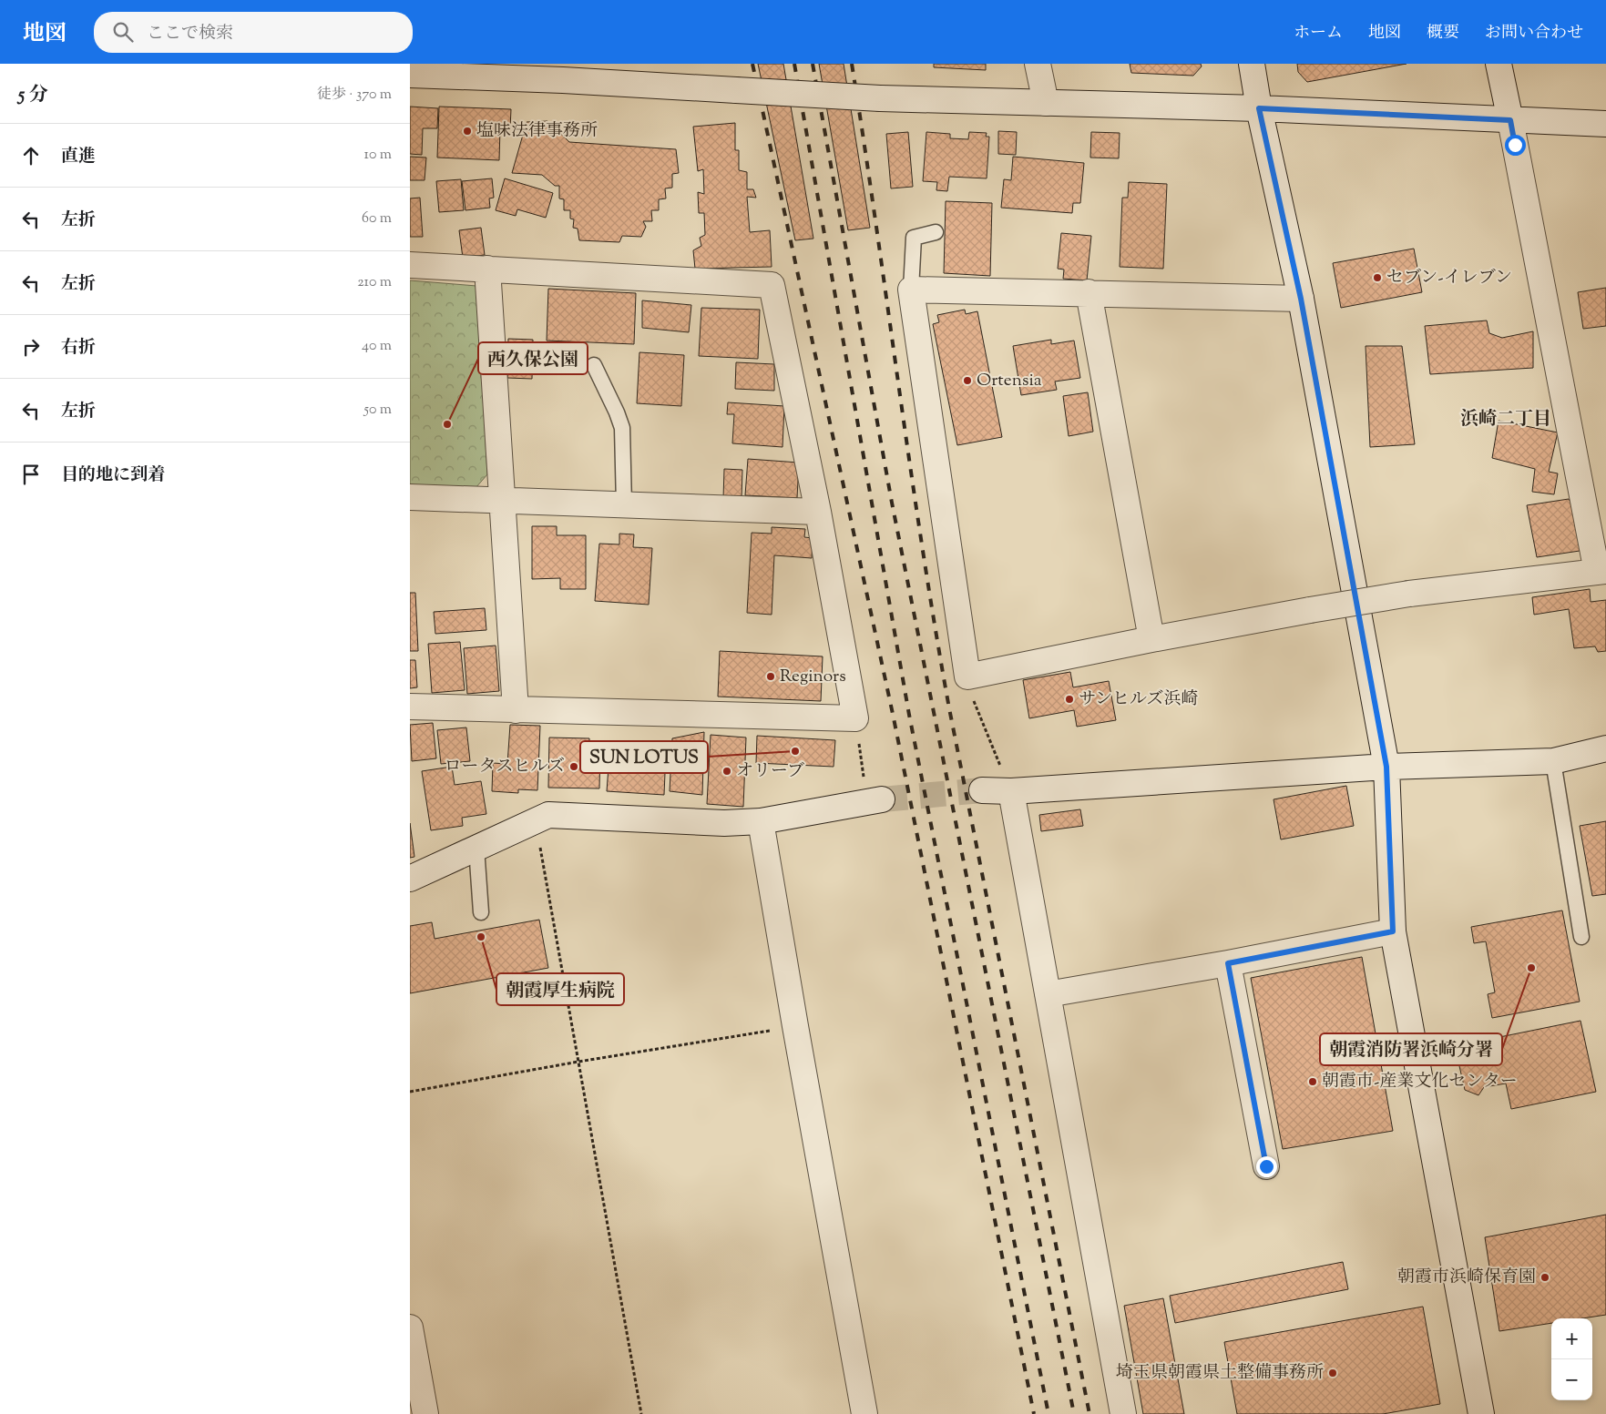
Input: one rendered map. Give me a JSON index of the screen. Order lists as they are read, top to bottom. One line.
{"districts":["浜崎二丁目"],"places":["塩味法律事務所","セブン-イレブン","Ortensia","西久保公園","Reginors","サンヒルズ浜崎","SUN LOTUS","ロータスヒルズ","オリーブ","朝霞厚生病院","朝霞消防署浜崎分署","朝霞市-産業文化センター","朝霞市浜崎保育園","埼玉県朝霞県土整備事務所"],"page":{"header":"地図","search":"ここで検索","nav":["ホーム","地図","概要","お問い合わせ"],"heading":["5 分","徒歩 · 370 m"],"list":[["直進","10 m"],["左折","60 m"],["左折","210 m"],["右折","40 m"],["左折","50 m"],"目的地に到着"],"map_buttons":["+","−"]}}
